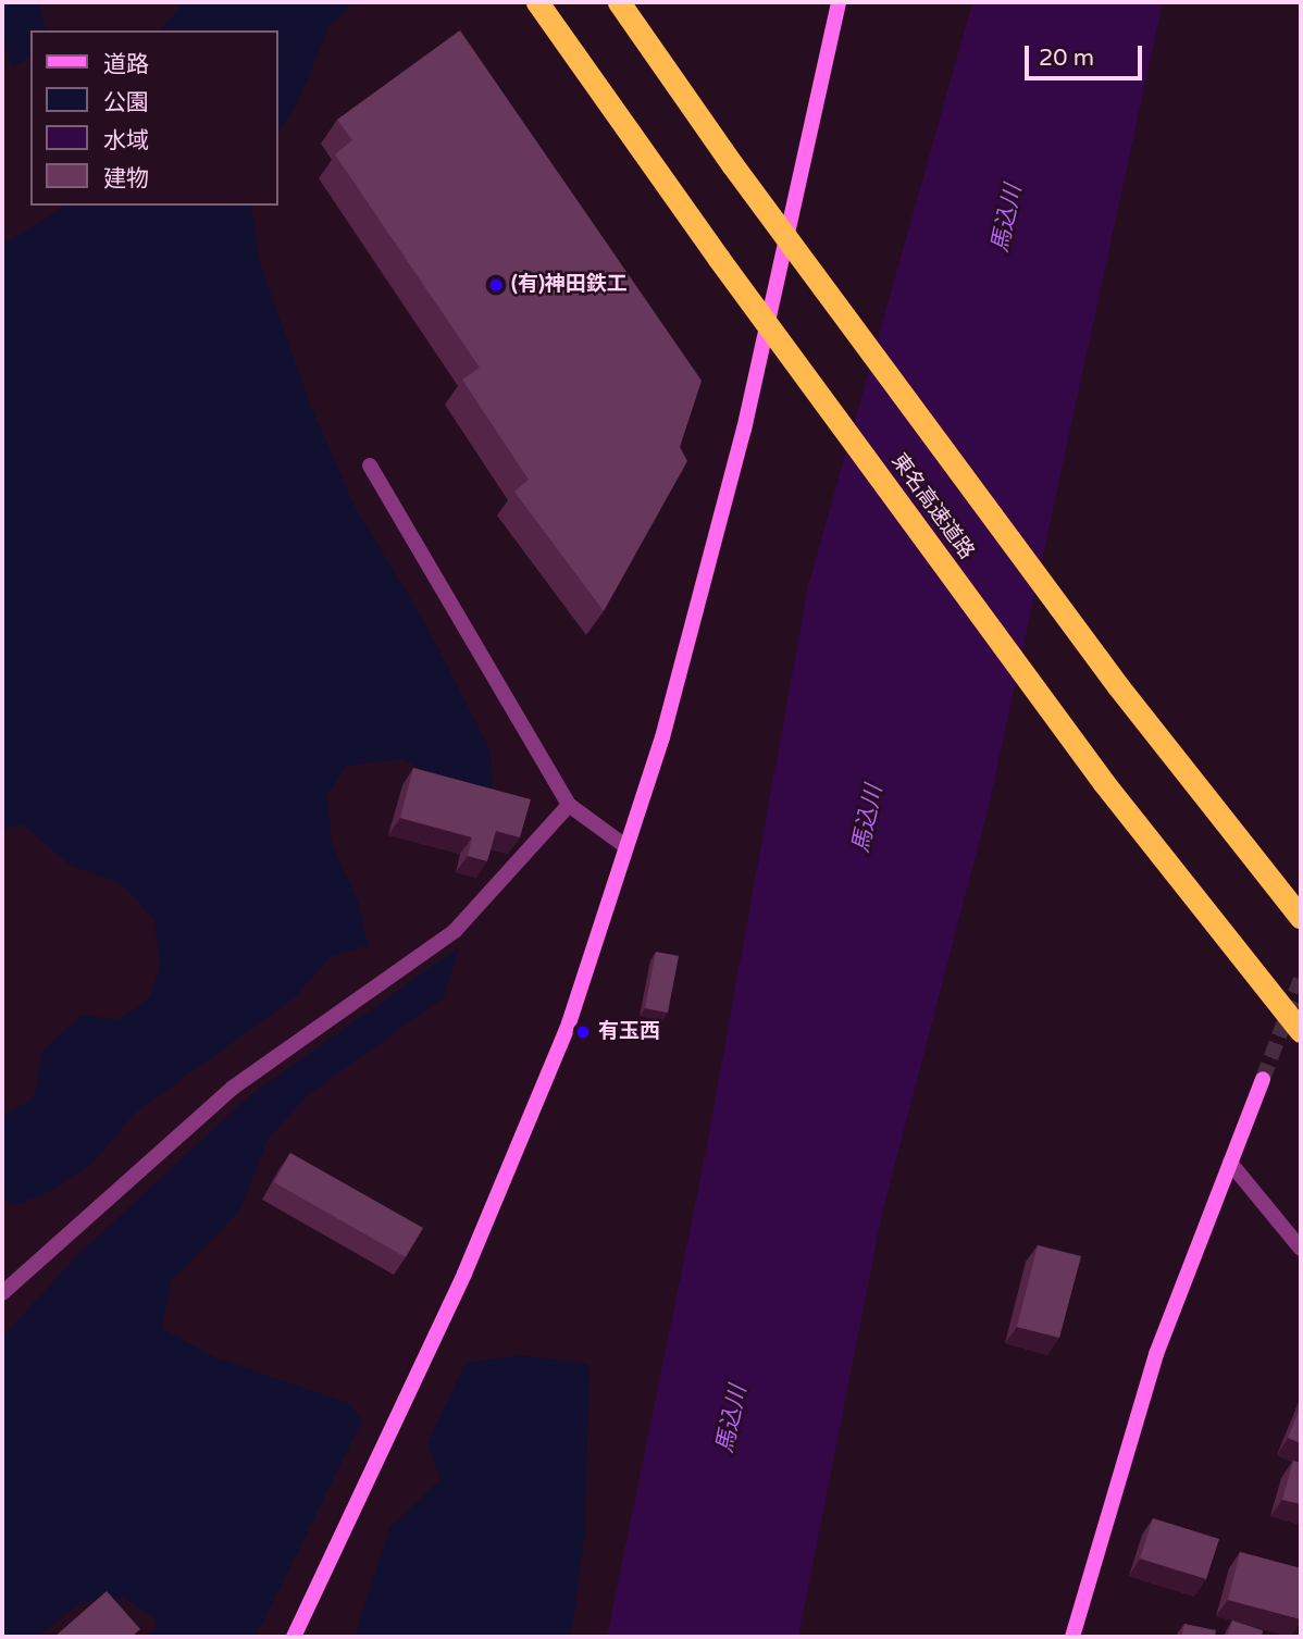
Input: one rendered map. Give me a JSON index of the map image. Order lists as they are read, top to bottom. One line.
{"streets":{"highway":["東名高速道路"]},"water":["馬込川"],"places":["(有)神田鉄工","有玉西"],"legend":["道路","公園","水域","建物"],"scale_bar":"20 m"}
